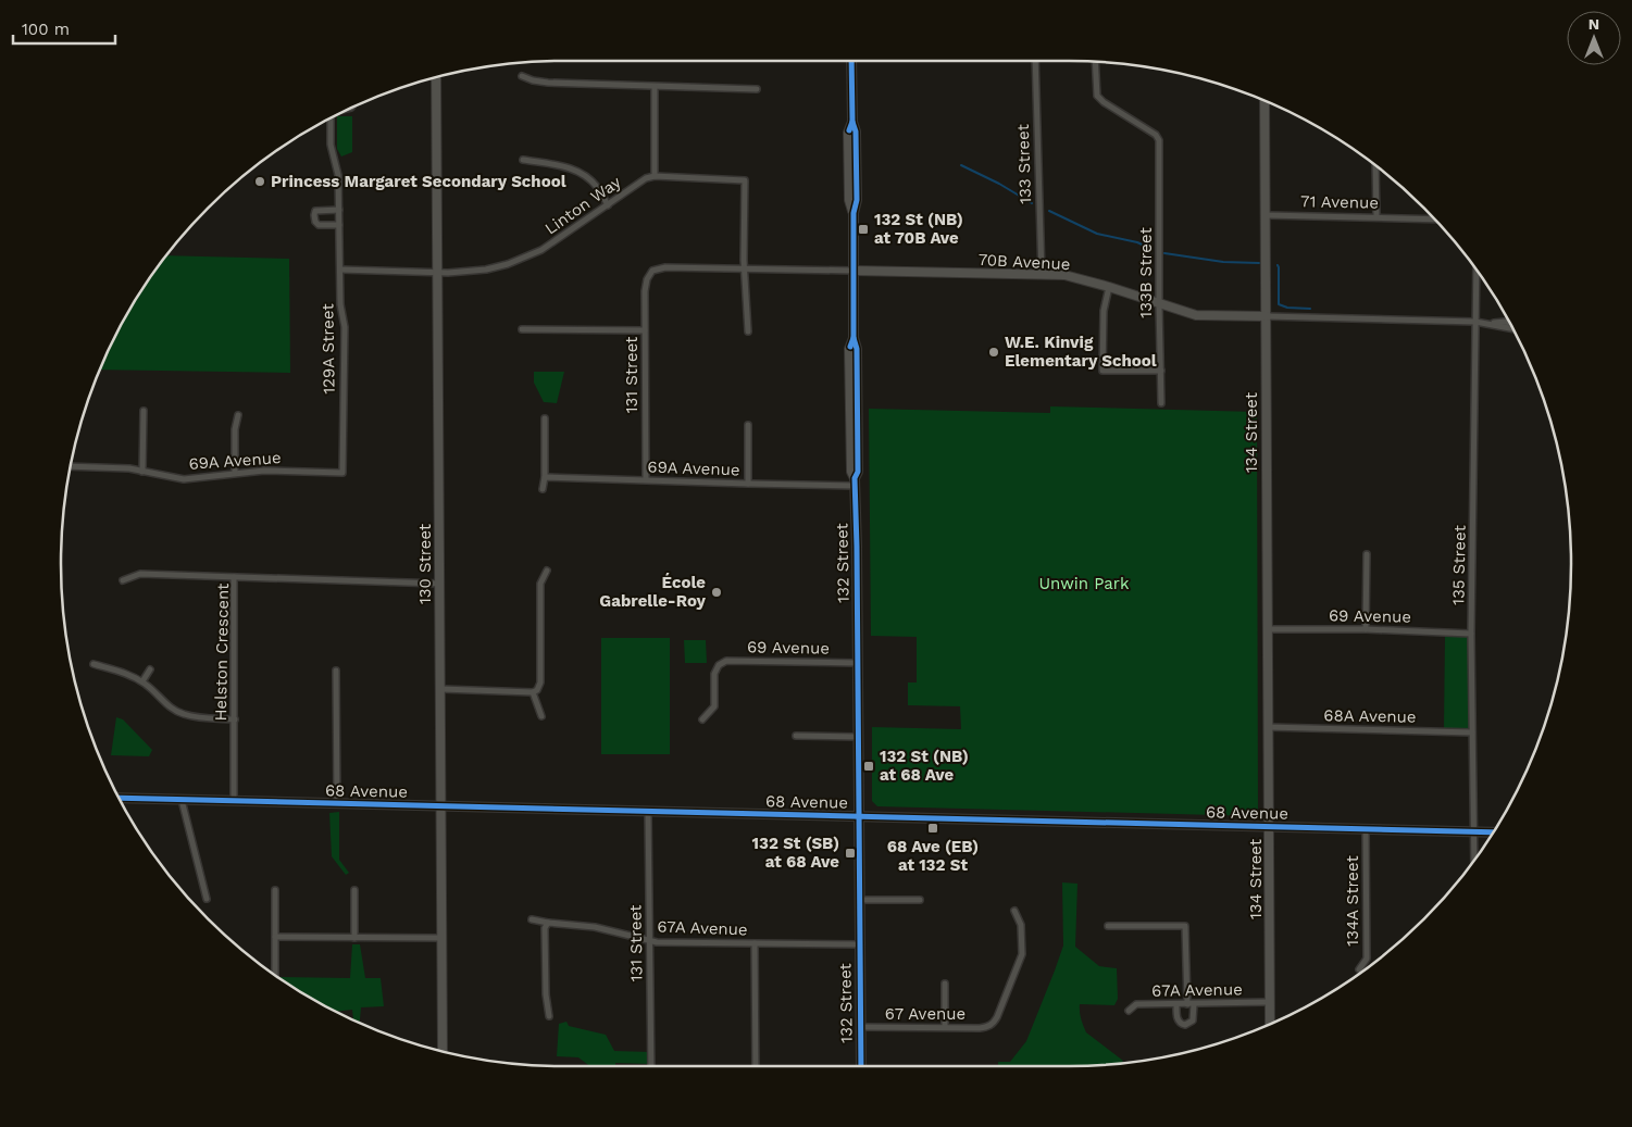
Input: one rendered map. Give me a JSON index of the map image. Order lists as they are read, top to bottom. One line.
{"streets":{"street":["133 Street","71 Avenue","Linton Way","70B Avenue","133B Street","129A Street","131 Street","134 Street","69A Avenue","132 Street","130 Street","135 Street","69 Avenue","Helston Crescent","68A Avenue","68 Avenue","134A Street","67A Avenue","67 Avenue"]},"crossings":[["133 Street","70B Avenue"],["71 Avenue","134 Street"],["Linton Way","130 Street"],["70B Avenue","133B Street"],["70B Avenue","131 Street"],["70B Avenue","134 Street"],["70B Avenue","132 Street"],["70B Avenue","135 Street"],["129A Street","69A Avenue"],["131 Street","69A Avenue"],["131 Street","68 Avenue"],["131 Street","67A Avenue"],["134 Street","69 Avenue"],["134 Street","68A Avenue"],["134 Street","68 Avenue"],["134 Street","67A Avenue"],["69A Avenue","132 Street"],["132 Street","69 Avenue"],["132 Street","68 Avenue"],["132 Street","67A Avenue"],["132 Street","67 Avenue"],["130 Street","Helston Crescent"],["130 Street","68 Avenue"],["135 Street","69 Avenue"],["135 Street","68A Avenue"],["135 Street","68 Avenue"],["Helston Crescent","68 Avenue"],["68 Avenue","134A Street"]],"parks":["Unwin Park"],"places":{"other":["Princess Margaret Secondary School","W.E. Kinvig Elementary School","École Gabrelle-Roy"],"transit":["132 St (NB) at 70B Ave","132 St (NB) at 68 Ave","68 Ave (EB) at 132 St","132 St (SB) at 68 Ave"]},"scale_bar":"100 m","north":"top"}
